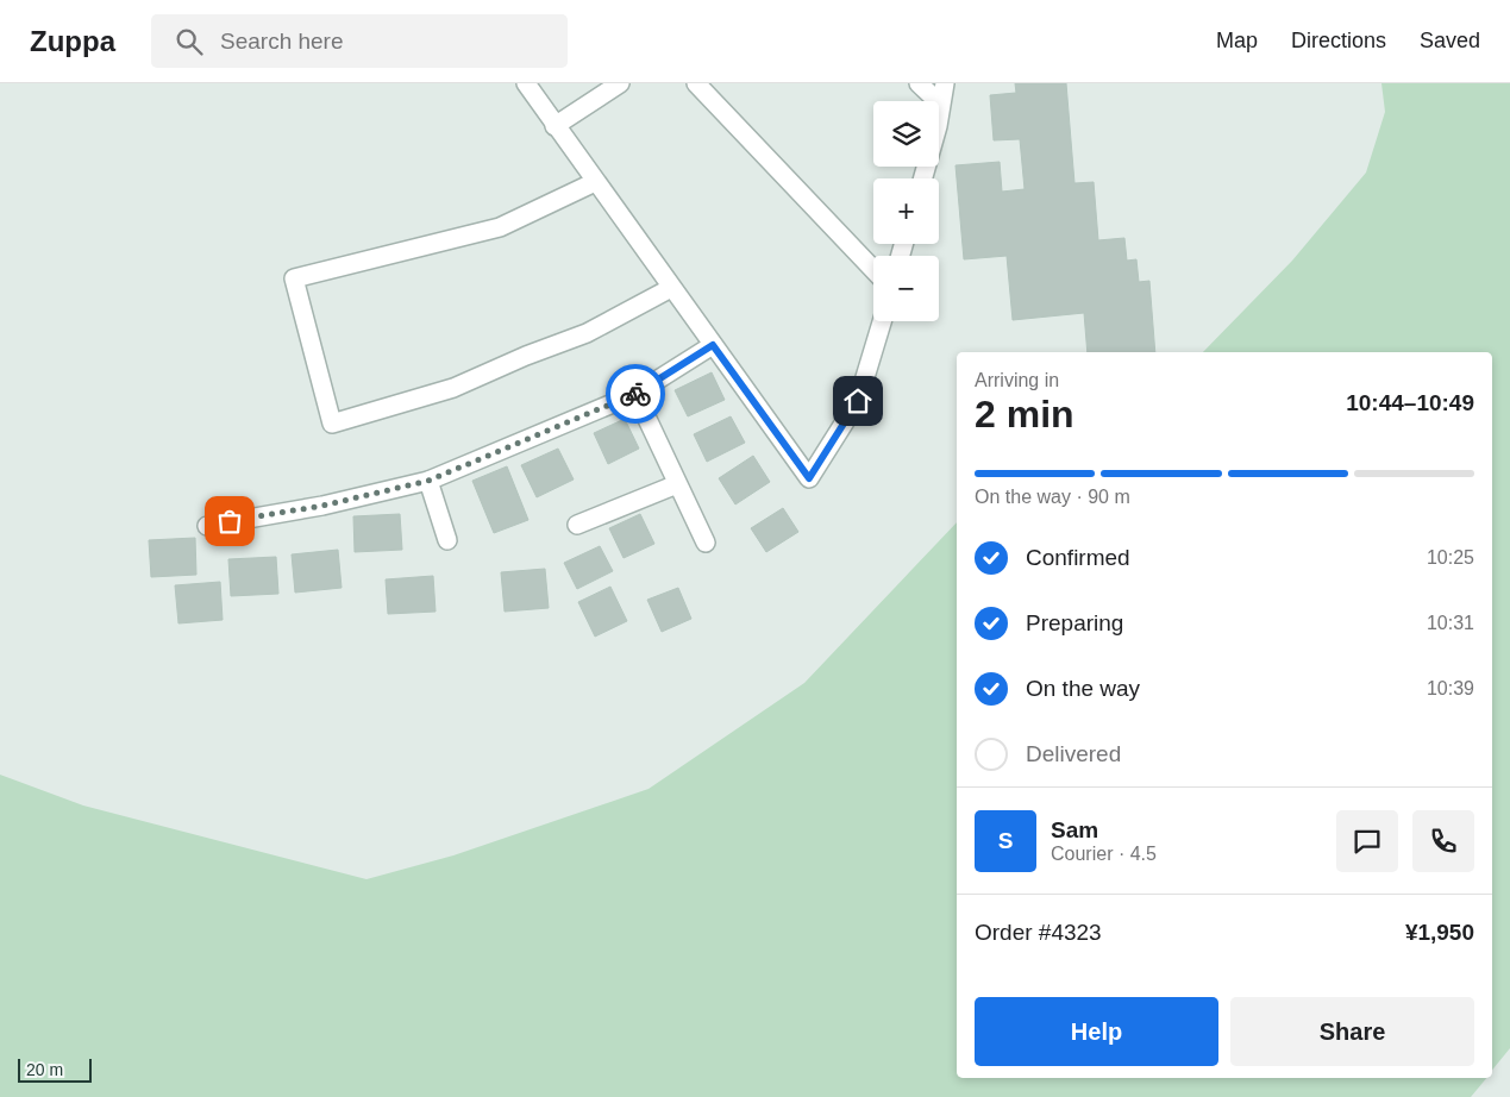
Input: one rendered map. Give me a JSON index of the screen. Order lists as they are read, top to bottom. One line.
{"scale_bar":"20 m","page":{"header":"Zuppa","search":"Search here","nav":["Map","Directions","Saved"],"map_buttons":["+","−"],"heading":["2 min","Arriving in","10:44–10:49"],"panel":["Sam","Courier · 4.5","Order #4323","¥1,950"],"bar":"On the way · 90 m","list":[["Confirmed","10:25"],["Preparing","10:31"],["On the way","10:39"],"Delivered"],"round":"S","buttons":["Help","Share"],"scale":"20 m"}}
